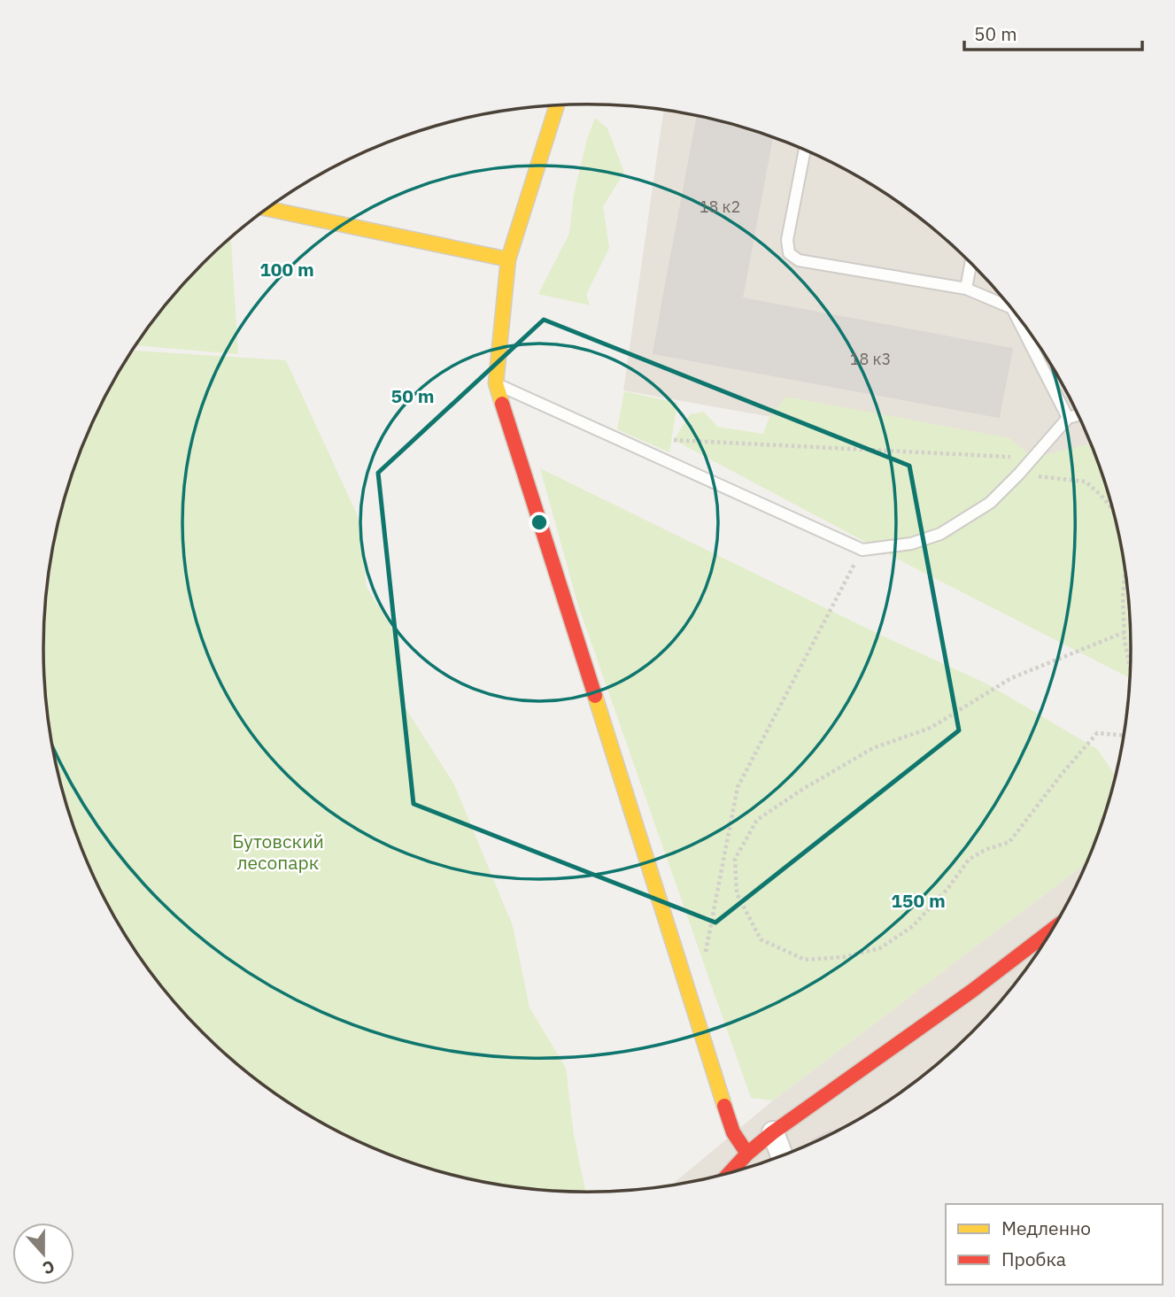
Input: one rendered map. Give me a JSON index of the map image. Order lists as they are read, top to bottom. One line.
{"parks":["Бутовский лесопарк"],"house_numbers":["18 к2","18 к3"],"legend":["Медленно","Пробка"],"scale_bar":"50 m","north":"bottom","rings":["100 m","50 m","150 m"]}
